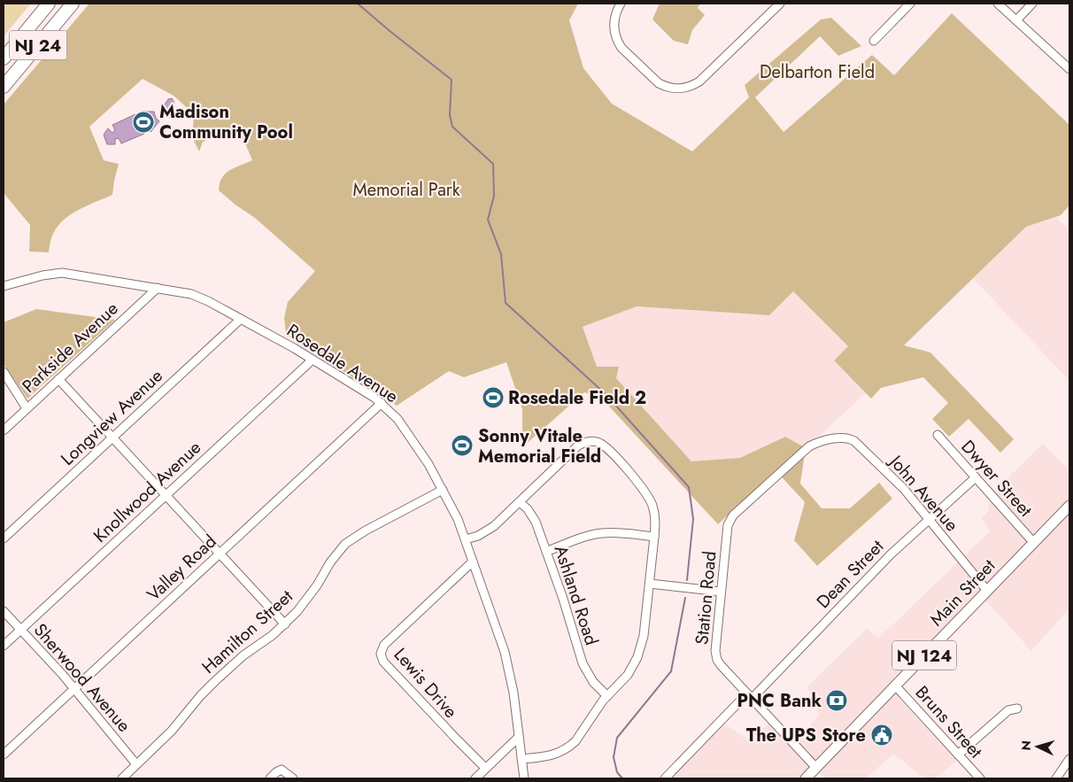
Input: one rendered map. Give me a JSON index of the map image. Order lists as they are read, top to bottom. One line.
{"streets":{"highway":["NJ 24"],"main road":["Main Street","NJ 124"],"street":["Parkside Avenue","Rosedale Avenue","Longview Avenue","Dwyer Street","Knollwood Avenue","John Avenue","Valley Road","Dean Street","Ashland Road","Station Road","Hamilton Street","Sherwood Avenue","Lewis Drive","Bruns Street"]},"crossings":[["Parkside Avenue","Rosedale Avenue"],["Rosedale Avenue","Longview Avenue"],["Rosedale Avenue","Knollwood Avenue"],["Rosedale Avenue","Valley Road"],["Rosedale Avenue","Hamilton Street"],["Rosedale Avenue","Lewis Drive"],["Dwyer Street","Dean Street"],["Dwyer Street","Main Street"],["Knollwood Avenue","Sherwood Avenue"],["John Avenue","Dean Street"],["John Avenue","Main Street"],["John Avenue","Station Road"],["Valley Road","Sherwood Avenue"],["Dean Street","Station Road"],["Main Street","Station Road"],["Main Street","Bruns Street"],["Hamilton Street","Sherwood Avenue"]],"parks":["Delbarton Field","Memorial Park"],"places":{"sports":["Madison Community Pool","Rosedale Field 2","Sonny Vitale Memorial Field"],"bank":["PNC Bank"],"public building":["The UPS Store"]},"north":"left"}
